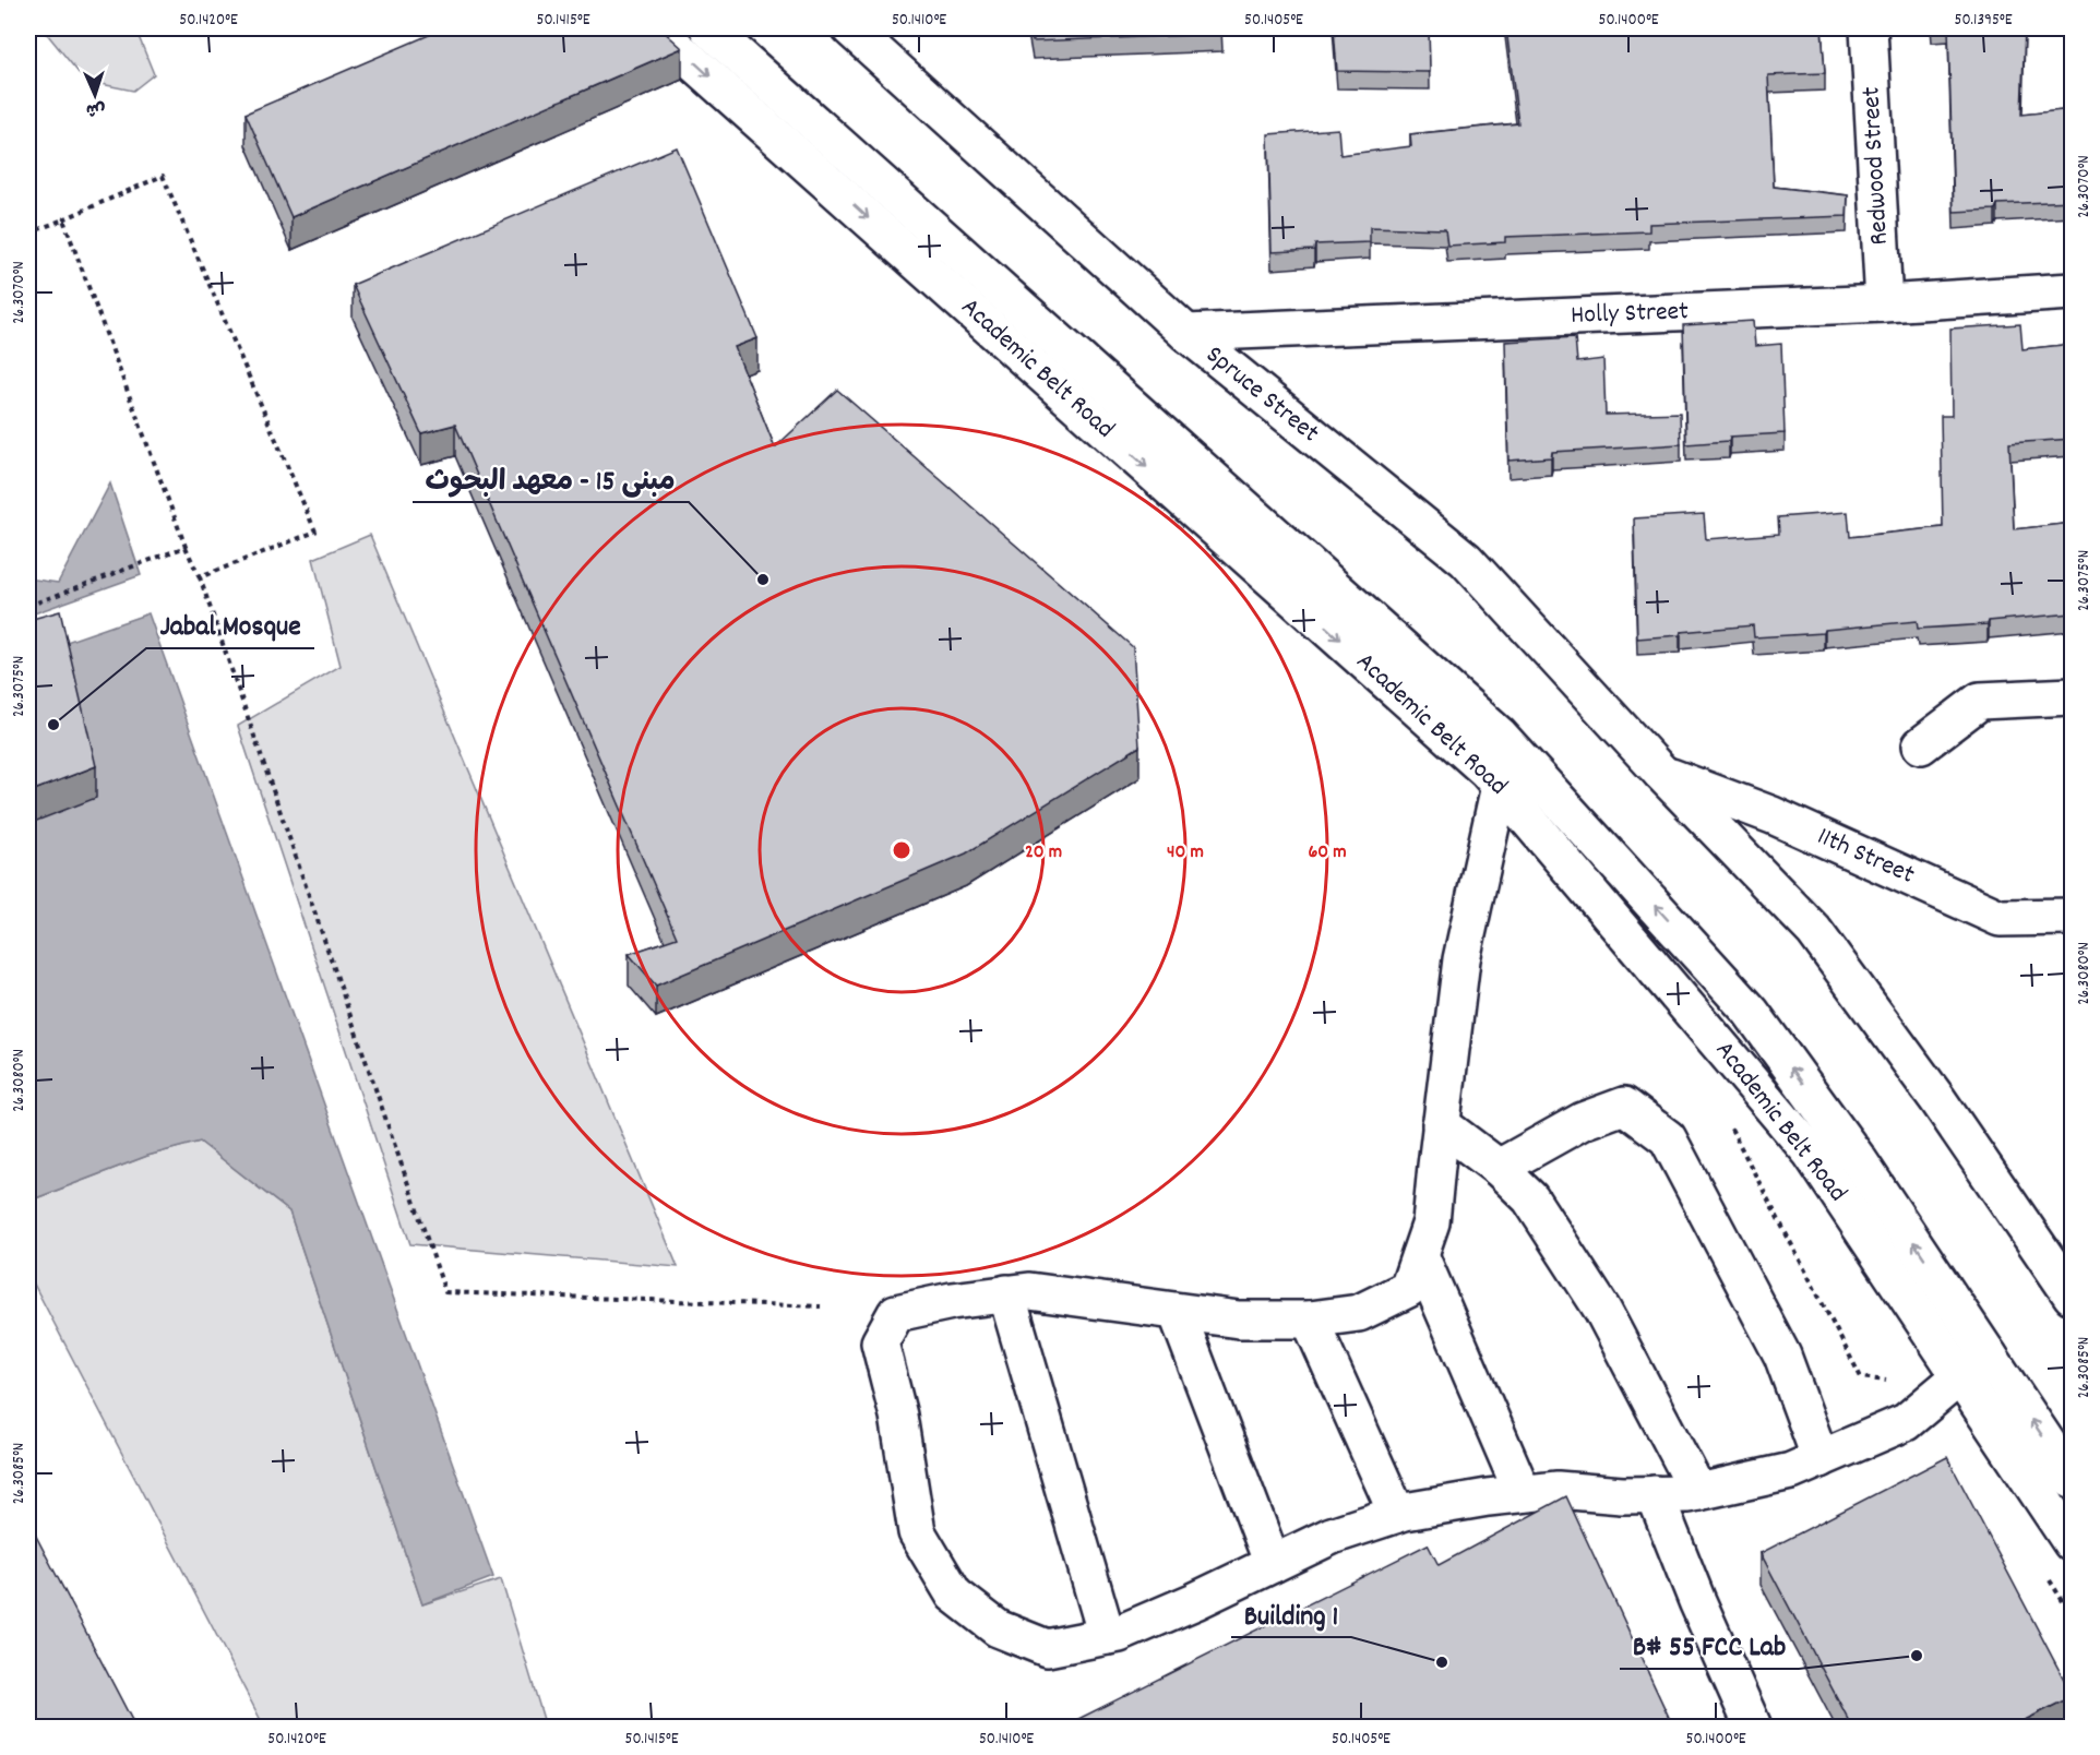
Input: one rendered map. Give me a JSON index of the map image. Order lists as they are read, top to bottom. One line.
{"streets":{"street":["Redwood Street","Holly Street","Academic Belt Road","Spruce Street","11th Street"]},"crossings":[["Redwood Street","Holly Street"],["Holly Street","Spruce Street"],["Spruce Street","11th Street"]],"places":["مبنى 15 - معهد البحوث","Jabal Mosque","B# 55 FCC Lab","Building 1"],"north":"bottom","coordinates":["50.1420°E","50.1415°E","50.1410°E","50.1405°E","50.1400°E","50.1395°E","26.3070°N","26.3075°N","26.3080°N","26.3085°N"],"rings":["20 m","40 m","60 m"]}
